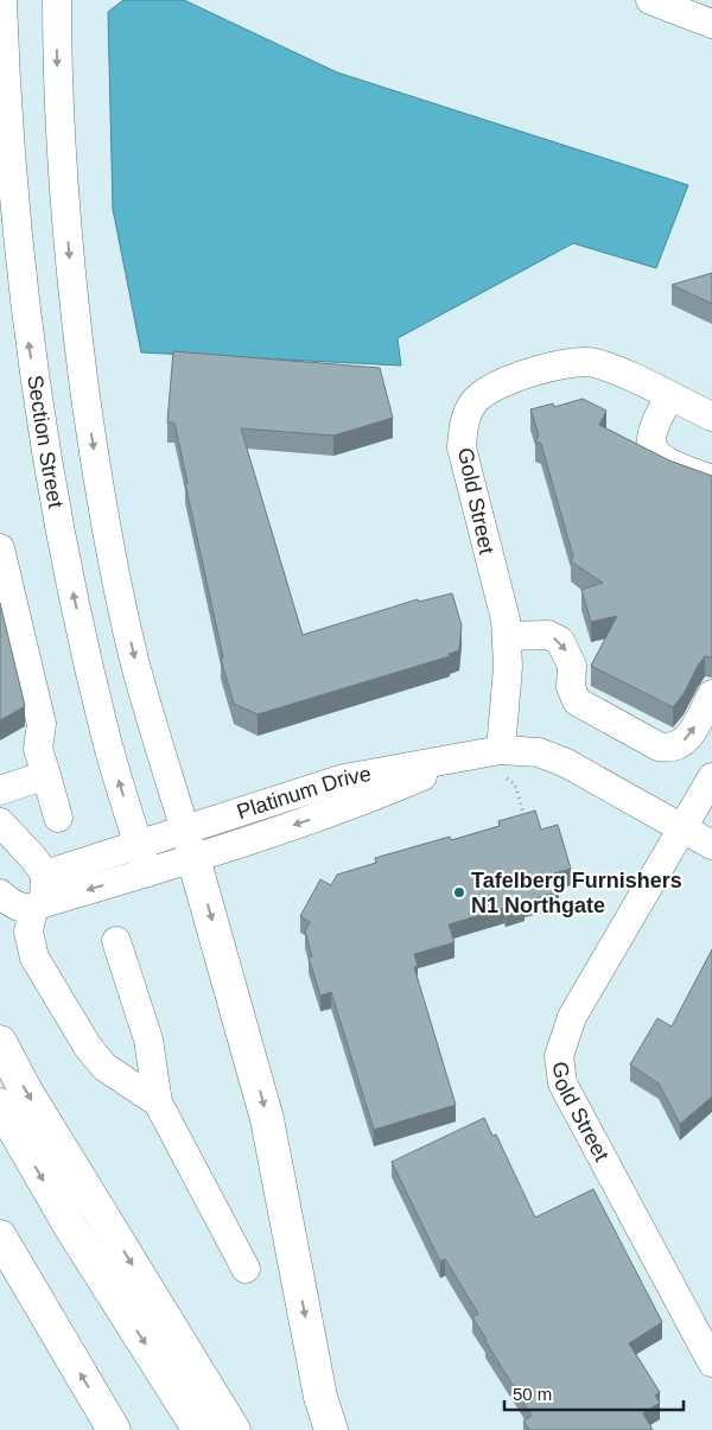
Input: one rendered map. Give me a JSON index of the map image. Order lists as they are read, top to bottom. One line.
{"streets":{"street":["Section Street","Gold Street","Platinum Drive"]},"crossings":[["Section Street","Platinum Drive"],["Gold Street","Platinum Drive"]],"places":["Tafelberg Furnishers N1 Northgate"],"scale_bar":"50 m"}
